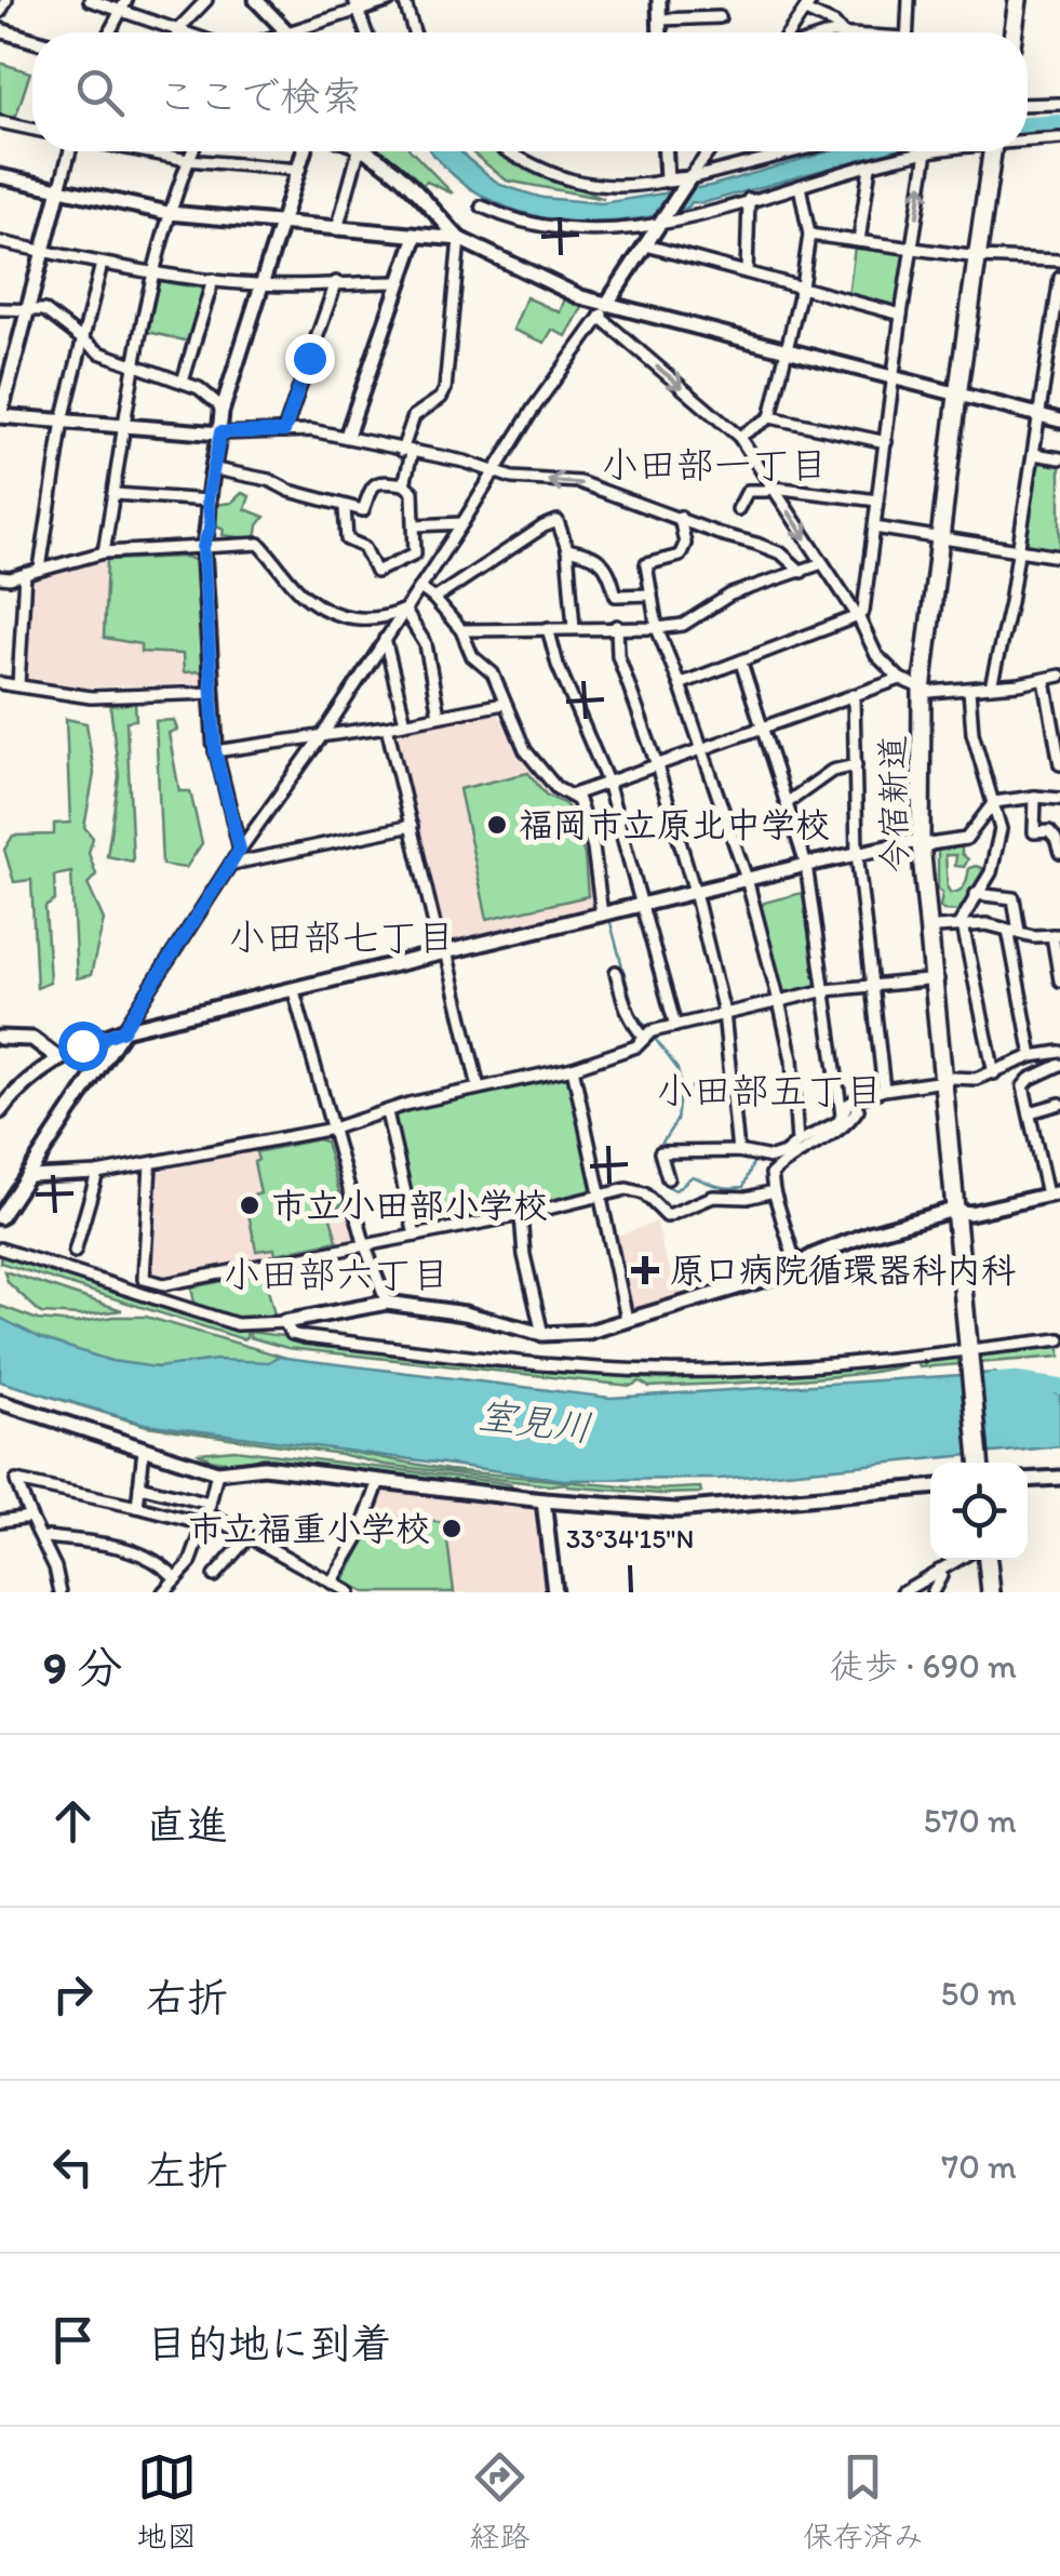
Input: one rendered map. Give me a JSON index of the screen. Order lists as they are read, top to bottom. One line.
{"streets":{"highway":["今宿新道"]},"districts":["小田部一丁目","小田部七丁目","小田部五丁目","小田部六丁目"],"water":["室見川"],"places":{"other":["福岡市立原北中学校","市立小田部小学校","市立福重小学校"],"health":["原口病院循環器科内科"]},"page":{"search":"ここで検索","heading":["9 分","徒歩 · 690 m"],"list":[["直進","570 m"],["右折","50 m"],["左折","70 m"],"目的地に到着"],"nav":["地図","経路","保存済み"]},"coordinates":["33°34'15\"N"]}
